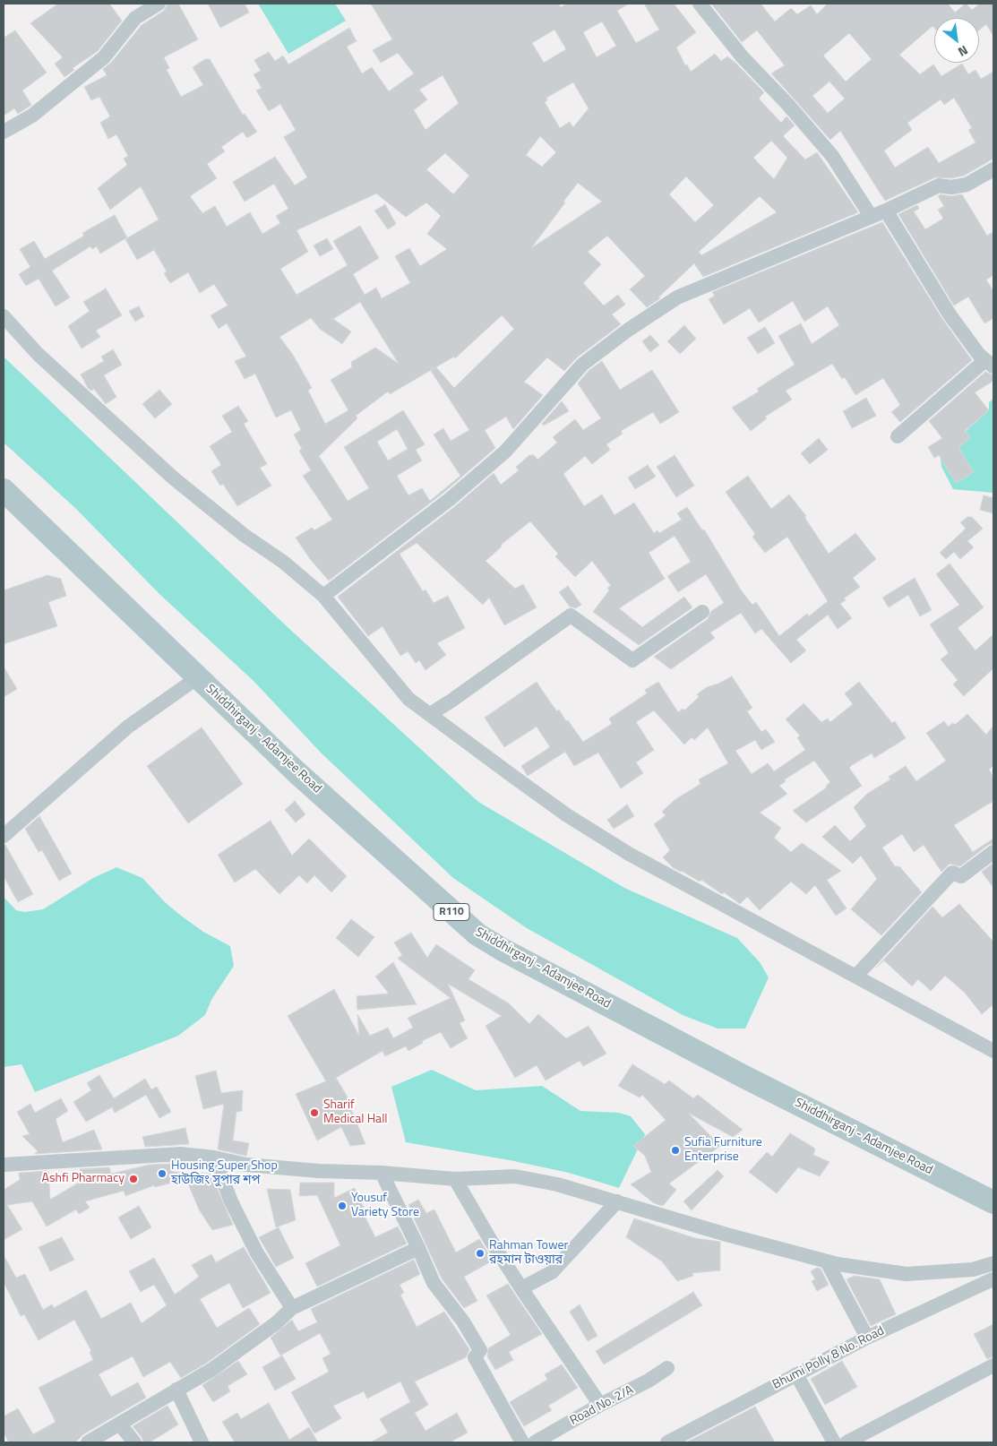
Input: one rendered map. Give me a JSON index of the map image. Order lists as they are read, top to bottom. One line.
{"streets":{"main road":["Shiddhirganj - Adamjee Road","R110"],"street":["Bhumi Polly 8 No. Road","Road No. 2/A"]},"places":["Sharif Medical Hall","Sufia Furniture Enterprise","Housing Super Shop হাউজিং সুপার শপ","Ashfi Pharmacy","Yousuf Variety Store","Rahman Tower রহমান টাওয়ার"],"north":"bottom right"}
